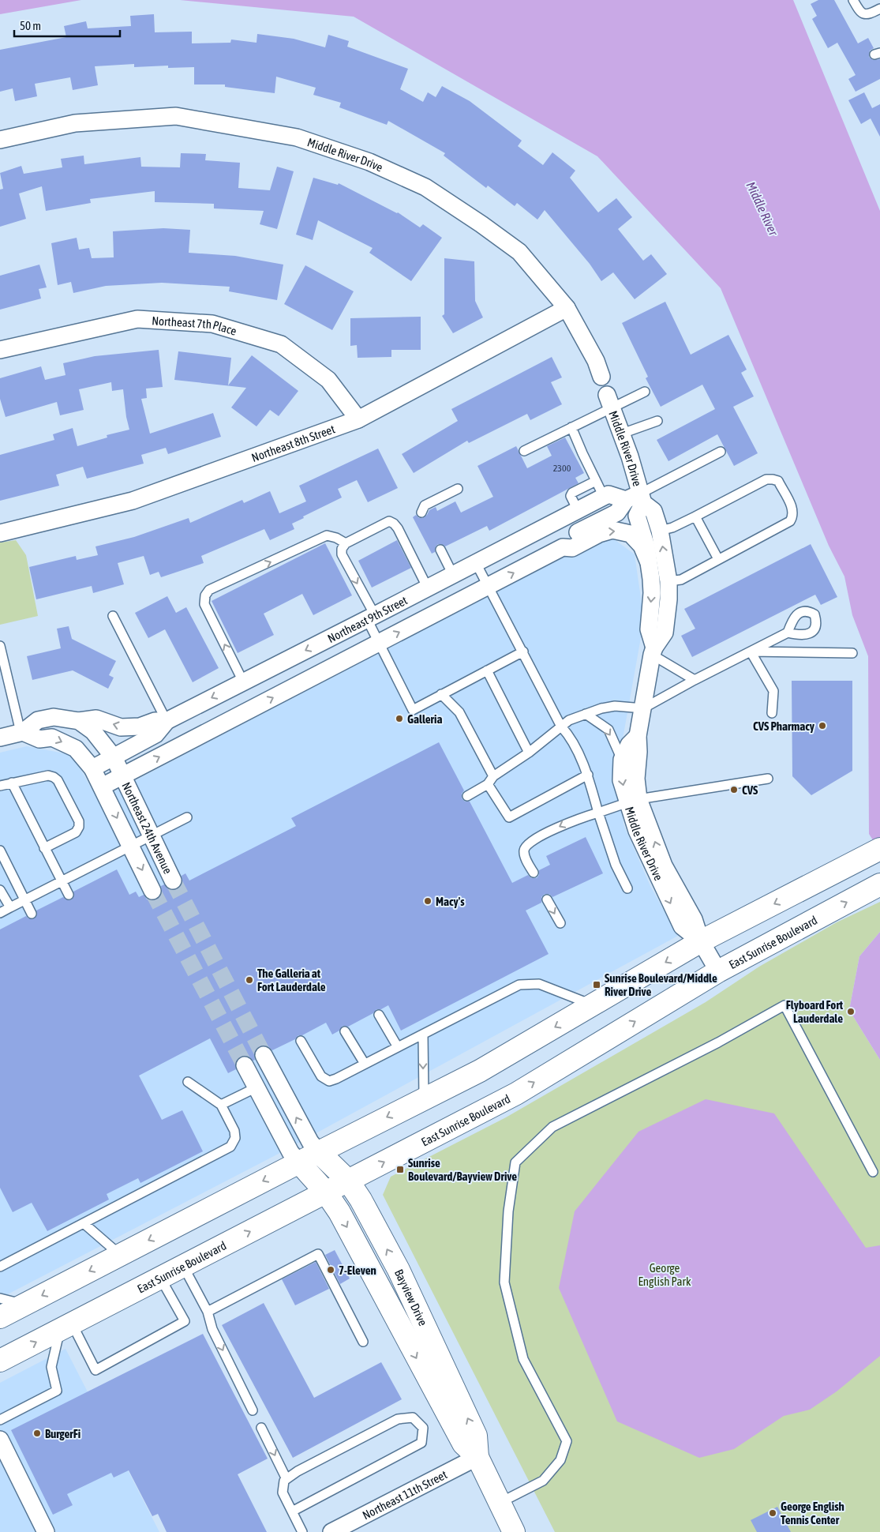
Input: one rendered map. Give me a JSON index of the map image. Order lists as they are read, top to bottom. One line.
{"streets":{"main road":["East Sunrise Boulevard","Bayview Drive"],"street":["Middle River Drive","Northeast 7th Place","Northeast 8th Street","Northeast 9th Street","Northeast 24th Avenue","Northeast 11th Street"]},"crossings":[["Middle River Drive","Northeast 8th Street"],["Middle River Drive","East Sunrise Boulevard"],["Northeast 7th Place","Northeast 8th Street"],["East Sunrise Boulevard","Bayview Drive"],["Bayview Drive","Northeast 11th Street"]],"water":["Middle River"],"parks":["George English Park"],"places":{"other":["Galleria","CVS Pharmacy","CVS","Macy's","The Galleria at Fort Lauderdale","Flyboard Fort Lauderdale","7-Eleven","BurgerFi","George English Tennis Center"],"transit":["Sunrise Boulevard/Middle River Drive","Sunrise Boulevard/Bayview Drive"]},"house_numbers":["2300"],"scale_bar":"50 m"}
